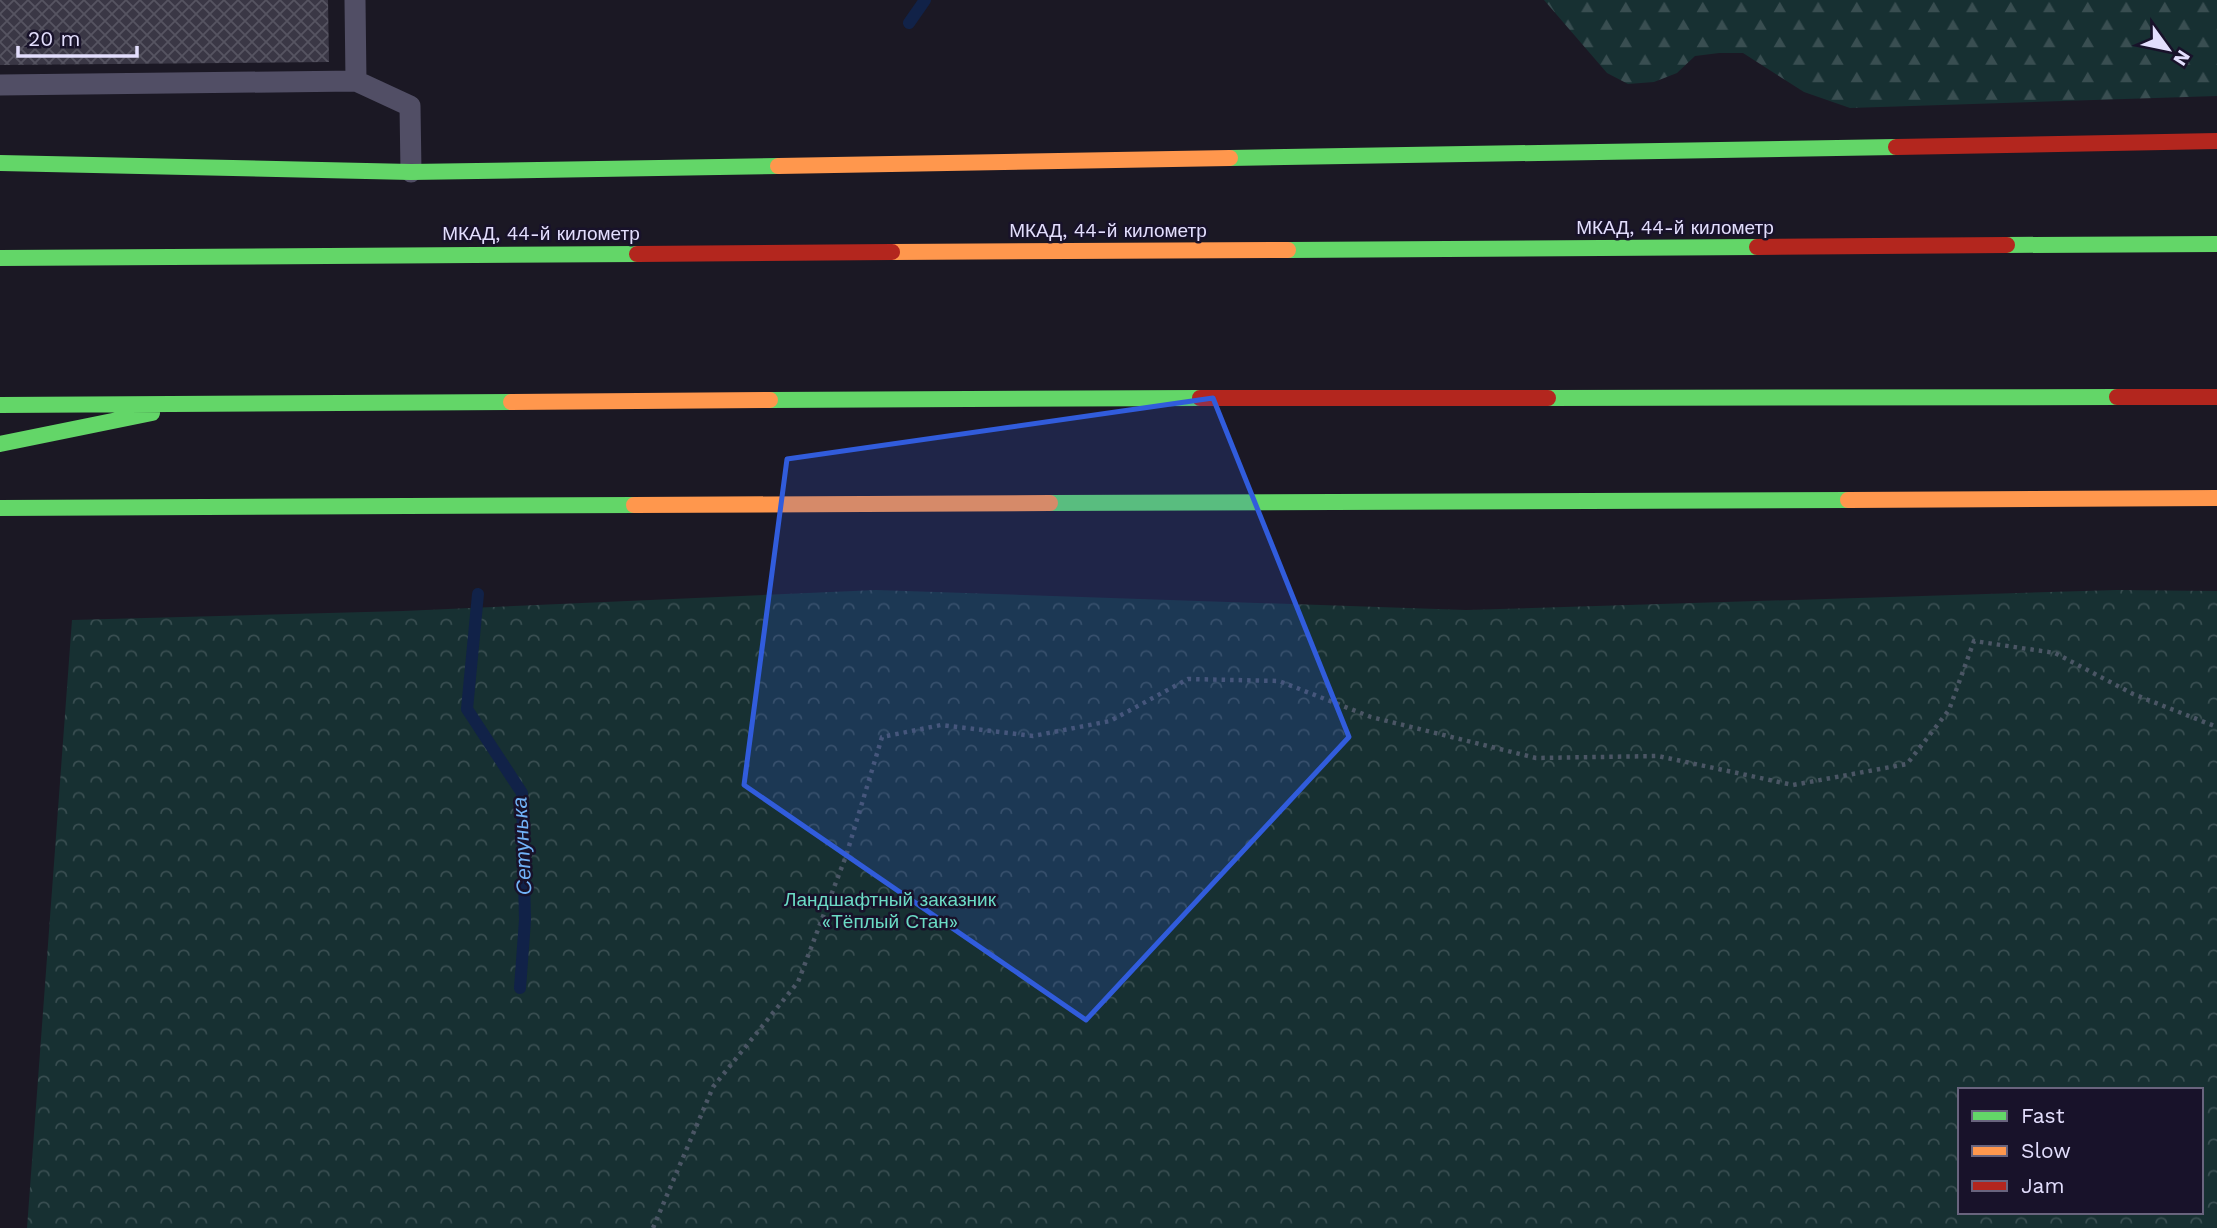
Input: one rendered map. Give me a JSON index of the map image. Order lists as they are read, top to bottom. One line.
{"streets":{"main road":["МКАД, 44-й километр"]},"water":["Сетунька"],"parks":["Ландшафтный заказник «Тёплый Стан»"],"legend":["Fast","Slow","Jam"],"scale_bar":"20 m","north":"bottom right"}
